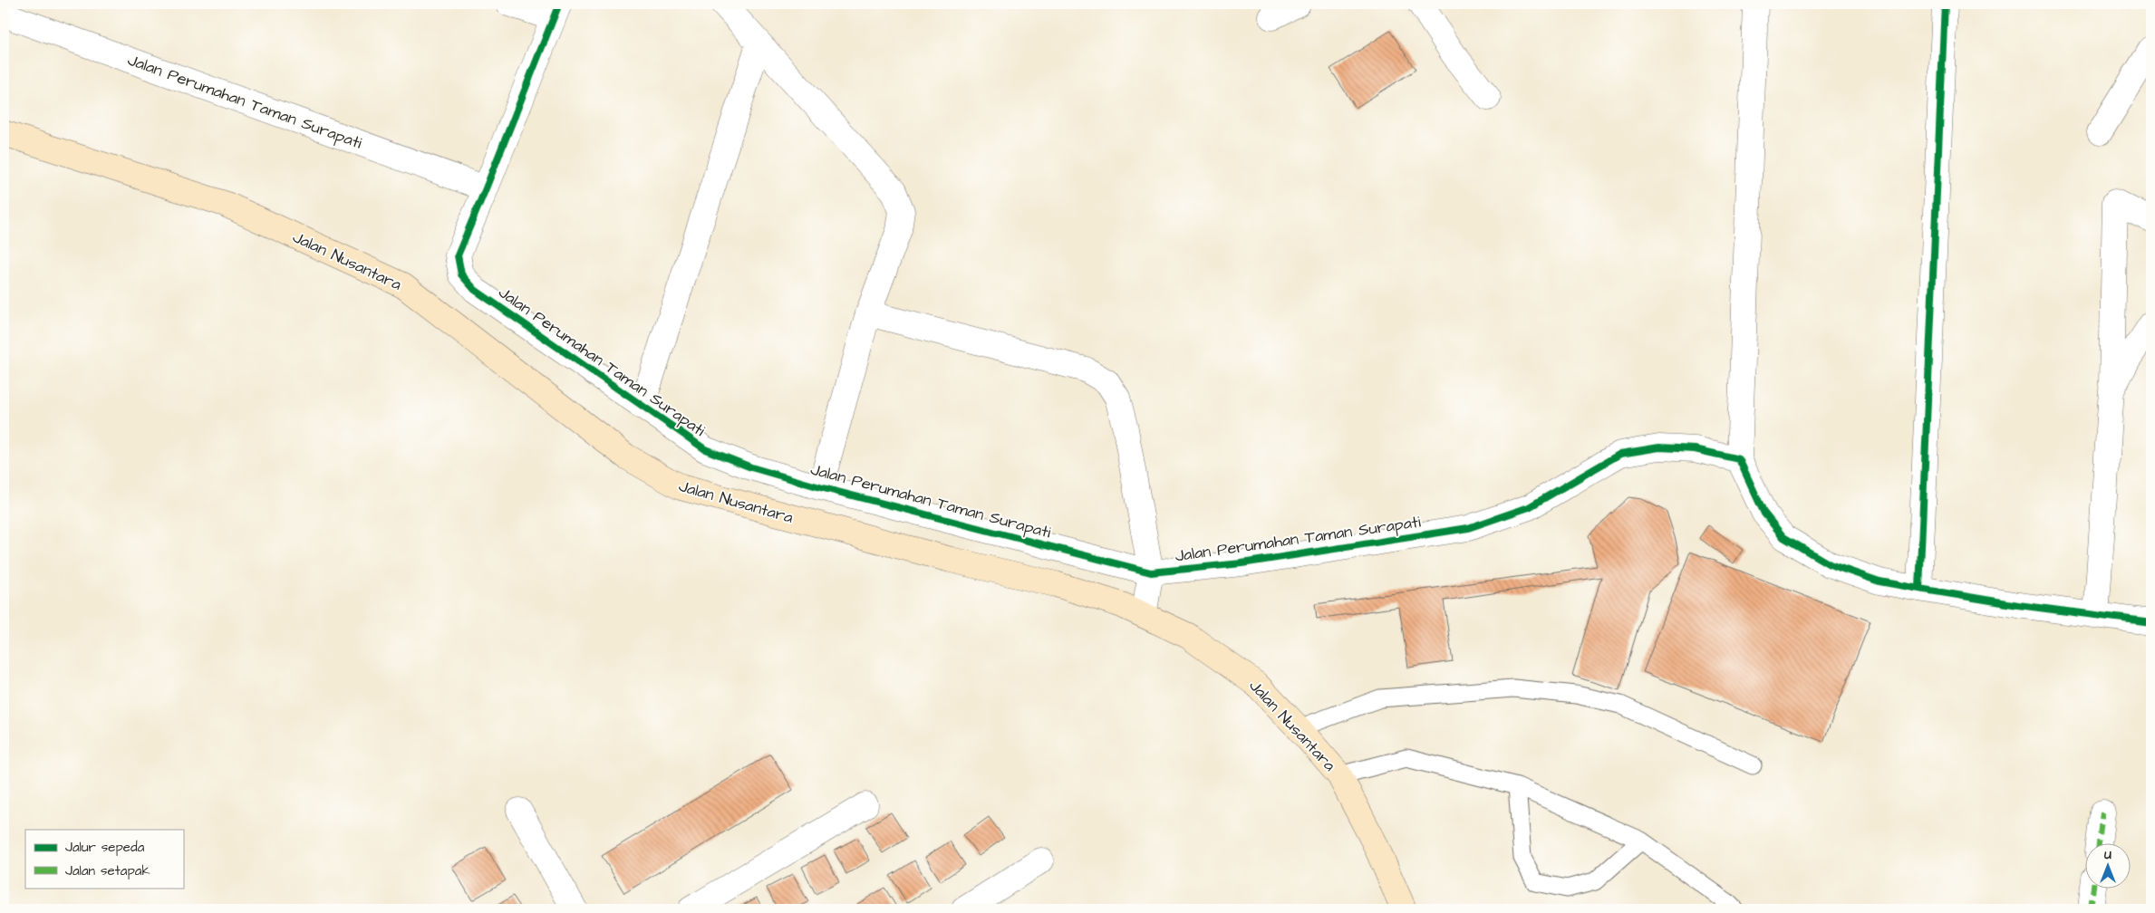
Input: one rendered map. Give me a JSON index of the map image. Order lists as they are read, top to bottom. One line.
{"streets":{"street":["Jalan Perumahan Taman Surapati","Jalan Nusantara"]},"legend":["Jalur sepeda","Jalan setapak"],"north":"top"}
